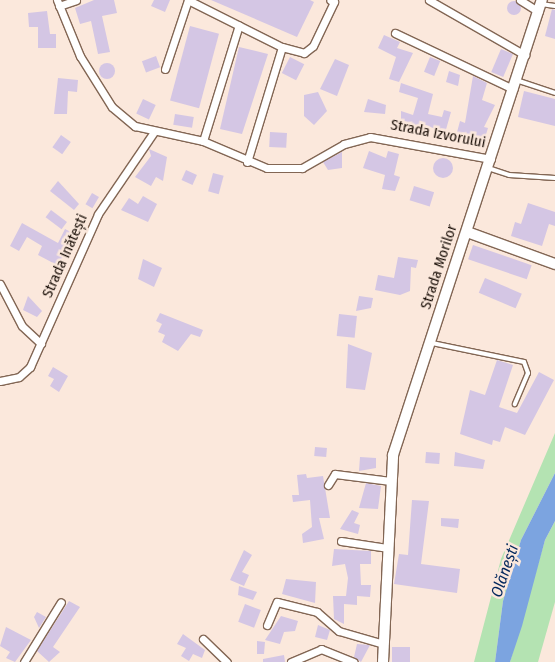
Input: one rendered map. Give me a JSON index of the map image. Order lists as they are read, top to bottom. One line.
{"streets":{"street":["Strada Izvorului","Strada Inătești","Strada Morilor"]},"crossings":[["Strada Izvorului","Strada Inătești"],["Strada Izvorului","Strada Morilor"]],"water":["Olănești"]}
